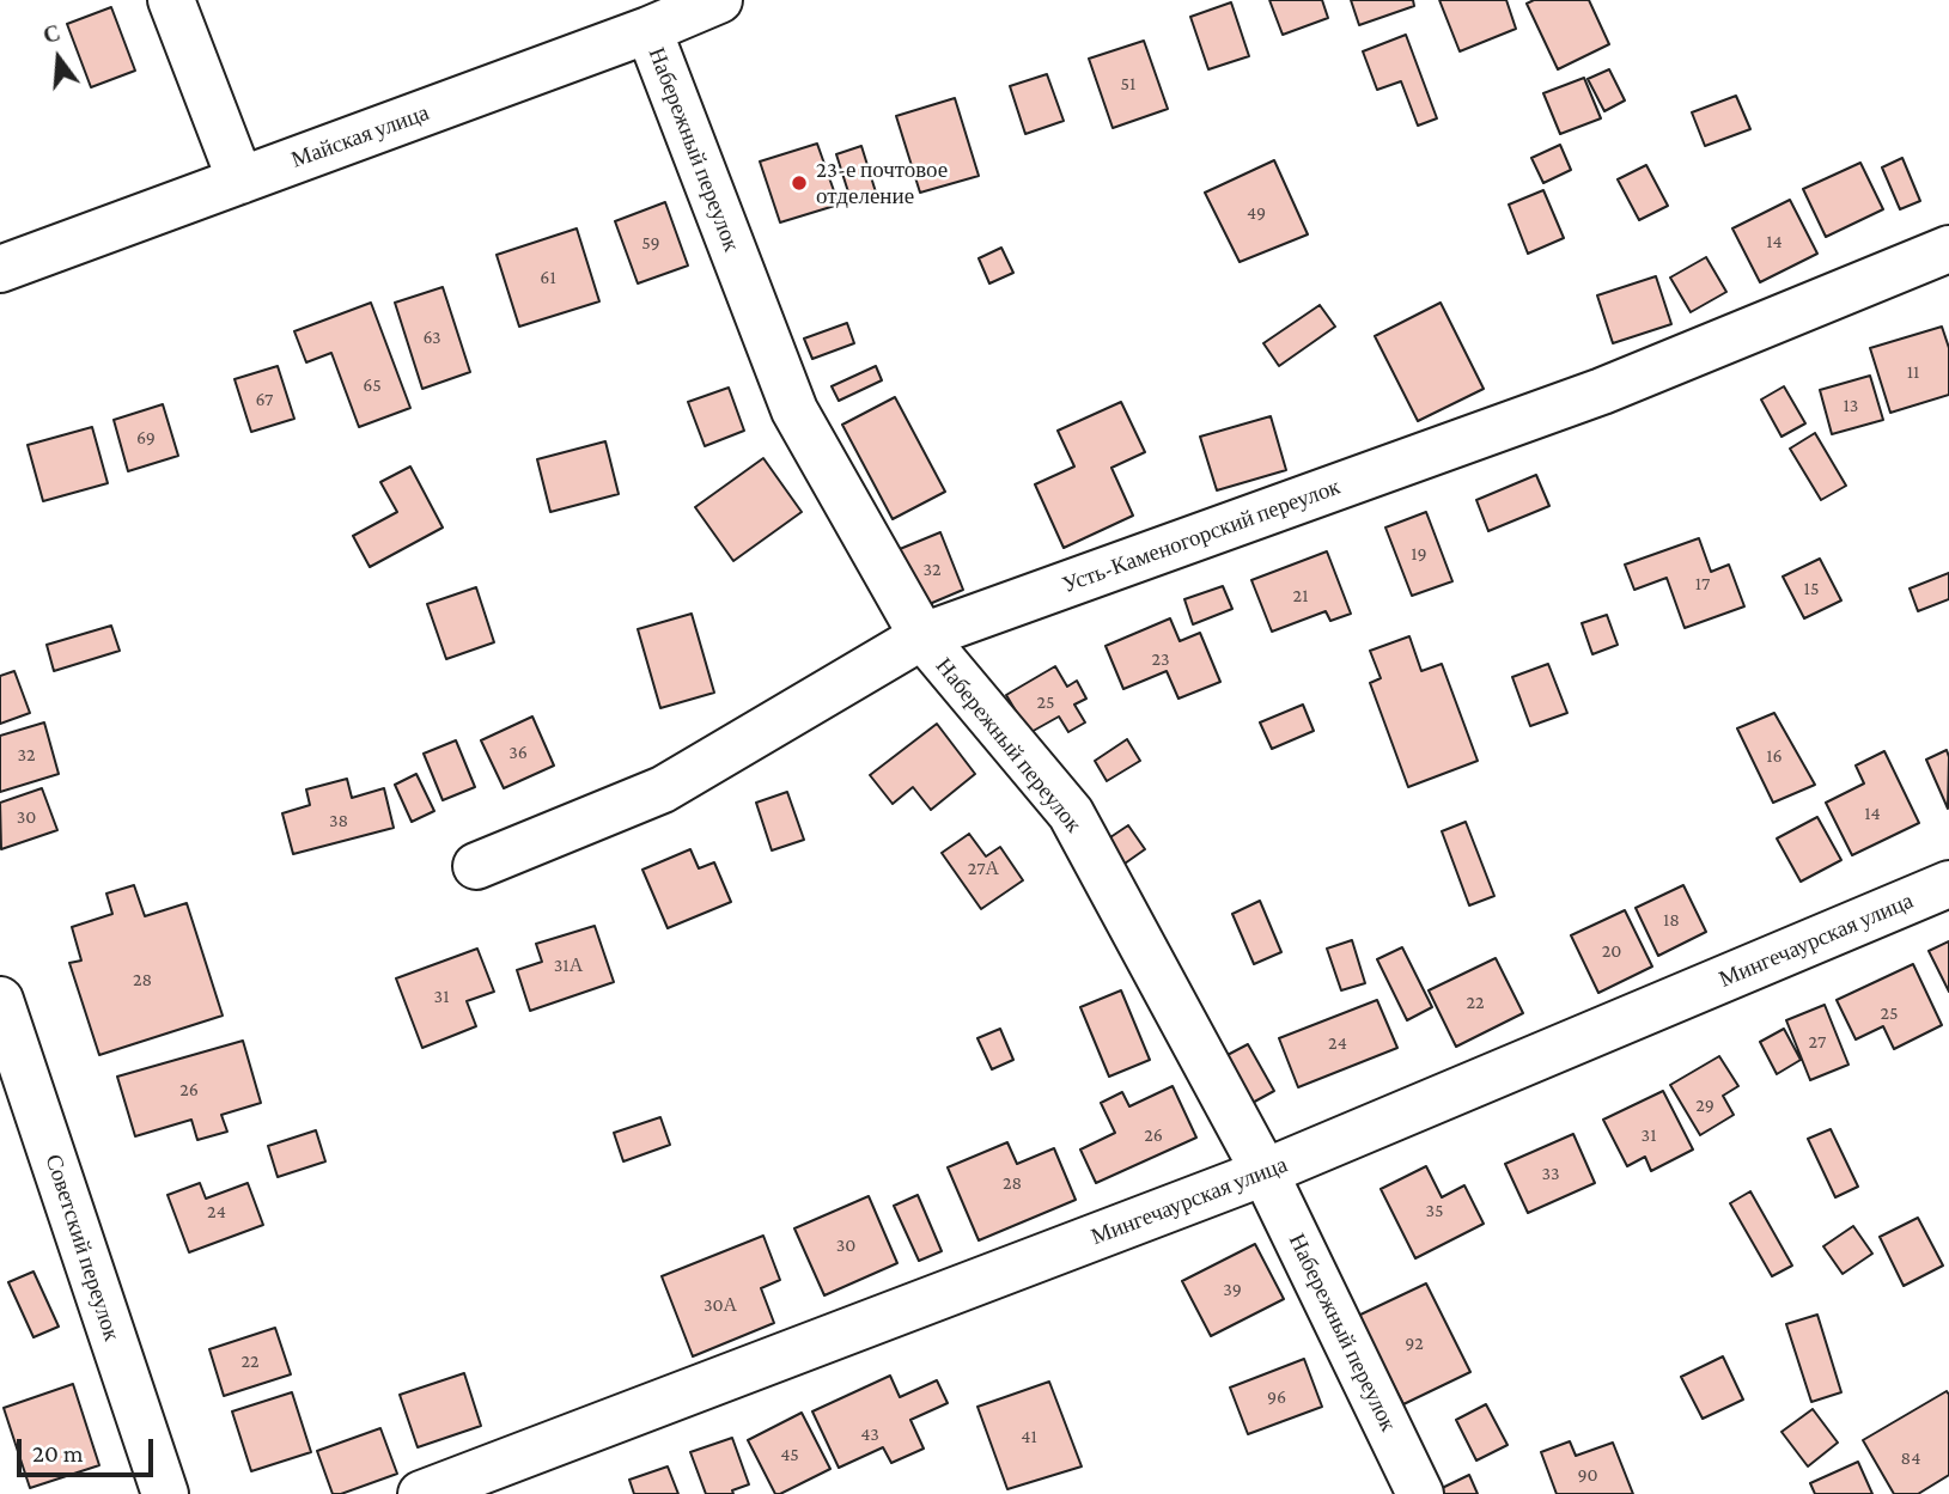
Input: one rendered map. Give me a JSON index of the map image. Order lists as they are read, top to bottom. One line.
{"streets":{"street":["Майская улица","Набережный переулок","Усть-Каменогорский переулок","Мингечаурская улица","Советский переулок"]},"crossings":[["Майская улица","Набережный переулок"],["Набережный переулок","Усть-Каменогорский переулок"],["Набережный переулок","Мингечаурская улица"]],"places":["23-е почтовое отделение"],"house_numbers":["51","49","14","59","61","63","11","65","67","13","69","19","32","17","15","21","23","25","36","32","16","14","30","38","27А","18","20","31А","28","31","22","25","27","24","26","29","26","31","33","28","35","24","30","39","30А","92","22","96","43","41","45","84","90"],"scale_bar":"20 m","north":"top"}
